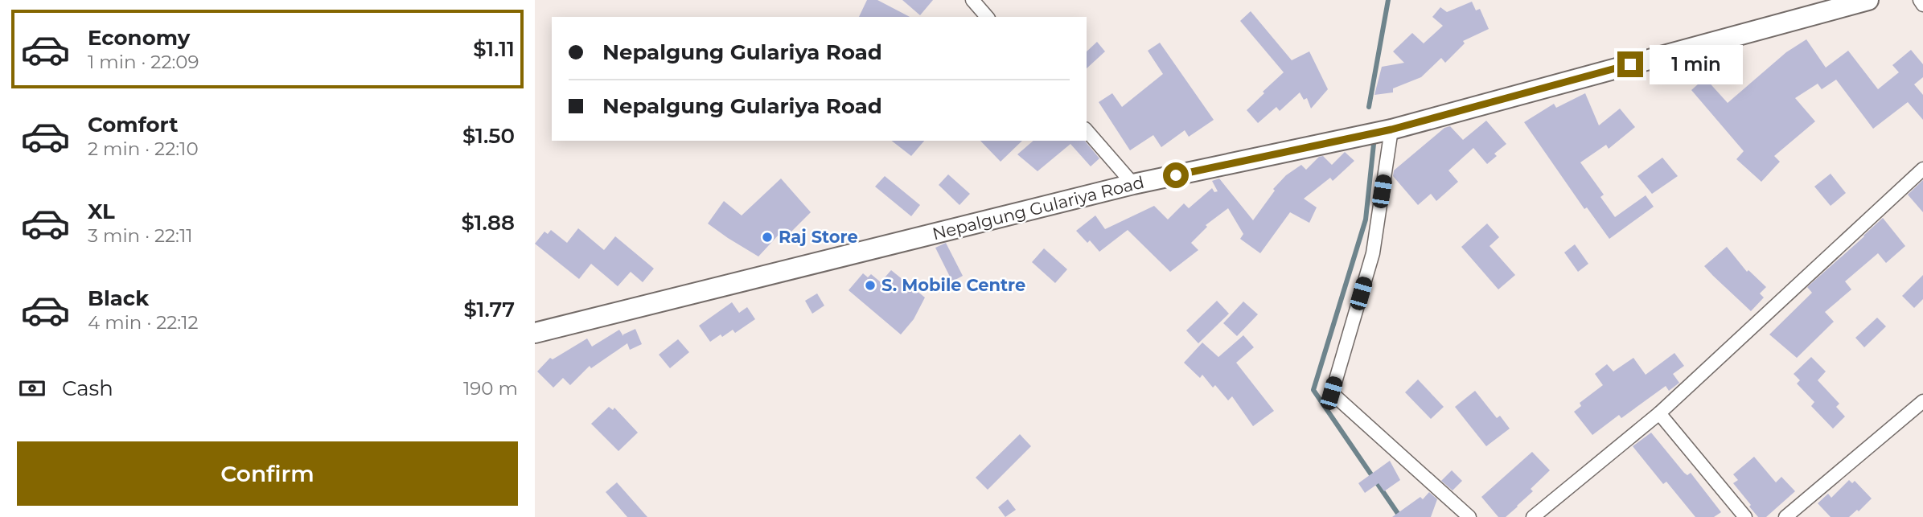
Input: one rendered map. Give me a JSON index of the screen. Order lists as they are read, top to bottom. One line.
{"streets":{"main road":["Nepalgung Gulariya Road"]},"places":["Raj Store","S. Mobile Centre"],"page":{"list":[{"name":"Economy","note":"1 min · 22:09","value":"$1.11"},{"name":"Comfort","note":"2 min · 22:10","value":"$1.50"},{"name":"XL","note":"3 min · 22:11","value":"$1.88"},{"name":"Black","note":"4 min · 22:12","value":"$1.77"}],"banner":["Nepalgung Gulariya Road","Nepalgung Gulariya Road"],"bubble":"1 min","pay":["Cash","190 m"],"buttons":"Confirm"}}
